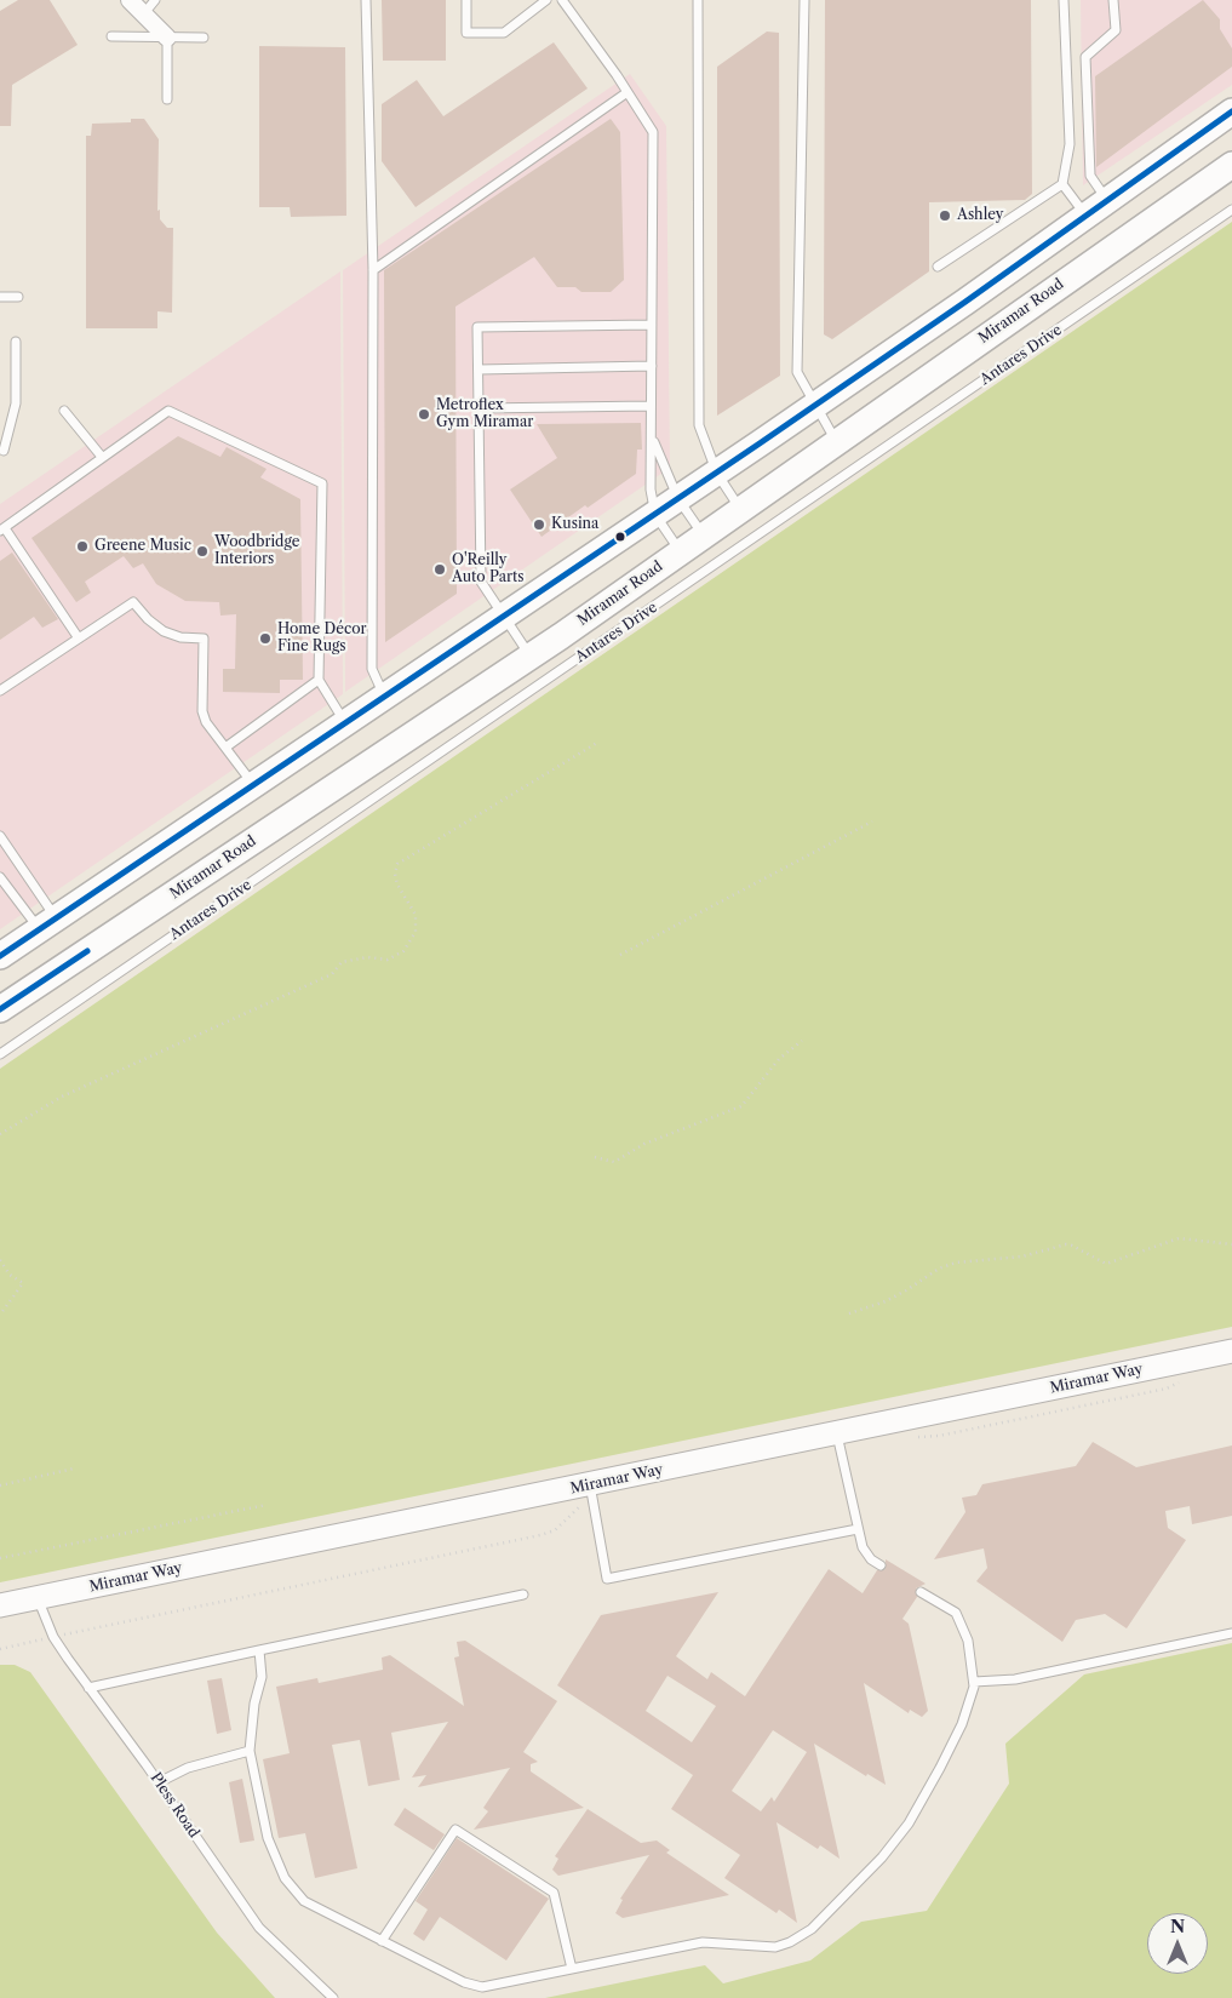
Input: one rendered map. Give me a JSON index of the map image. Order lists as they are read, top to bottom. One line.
{"streets":{"main road":["Miramar Road"],"street":["Miramar Way"],"lane":["Antares Drive","Pless Road"]},"crossings":[["Miramar Way","Pless Road"]],"places":["Ashley","Metroflex Gym Miramar","Kusina","Greene Music","Woodbridge Interiors","O'Reilly Auto Parts","Home Décor Fine Rugs"],"north":"top"}
